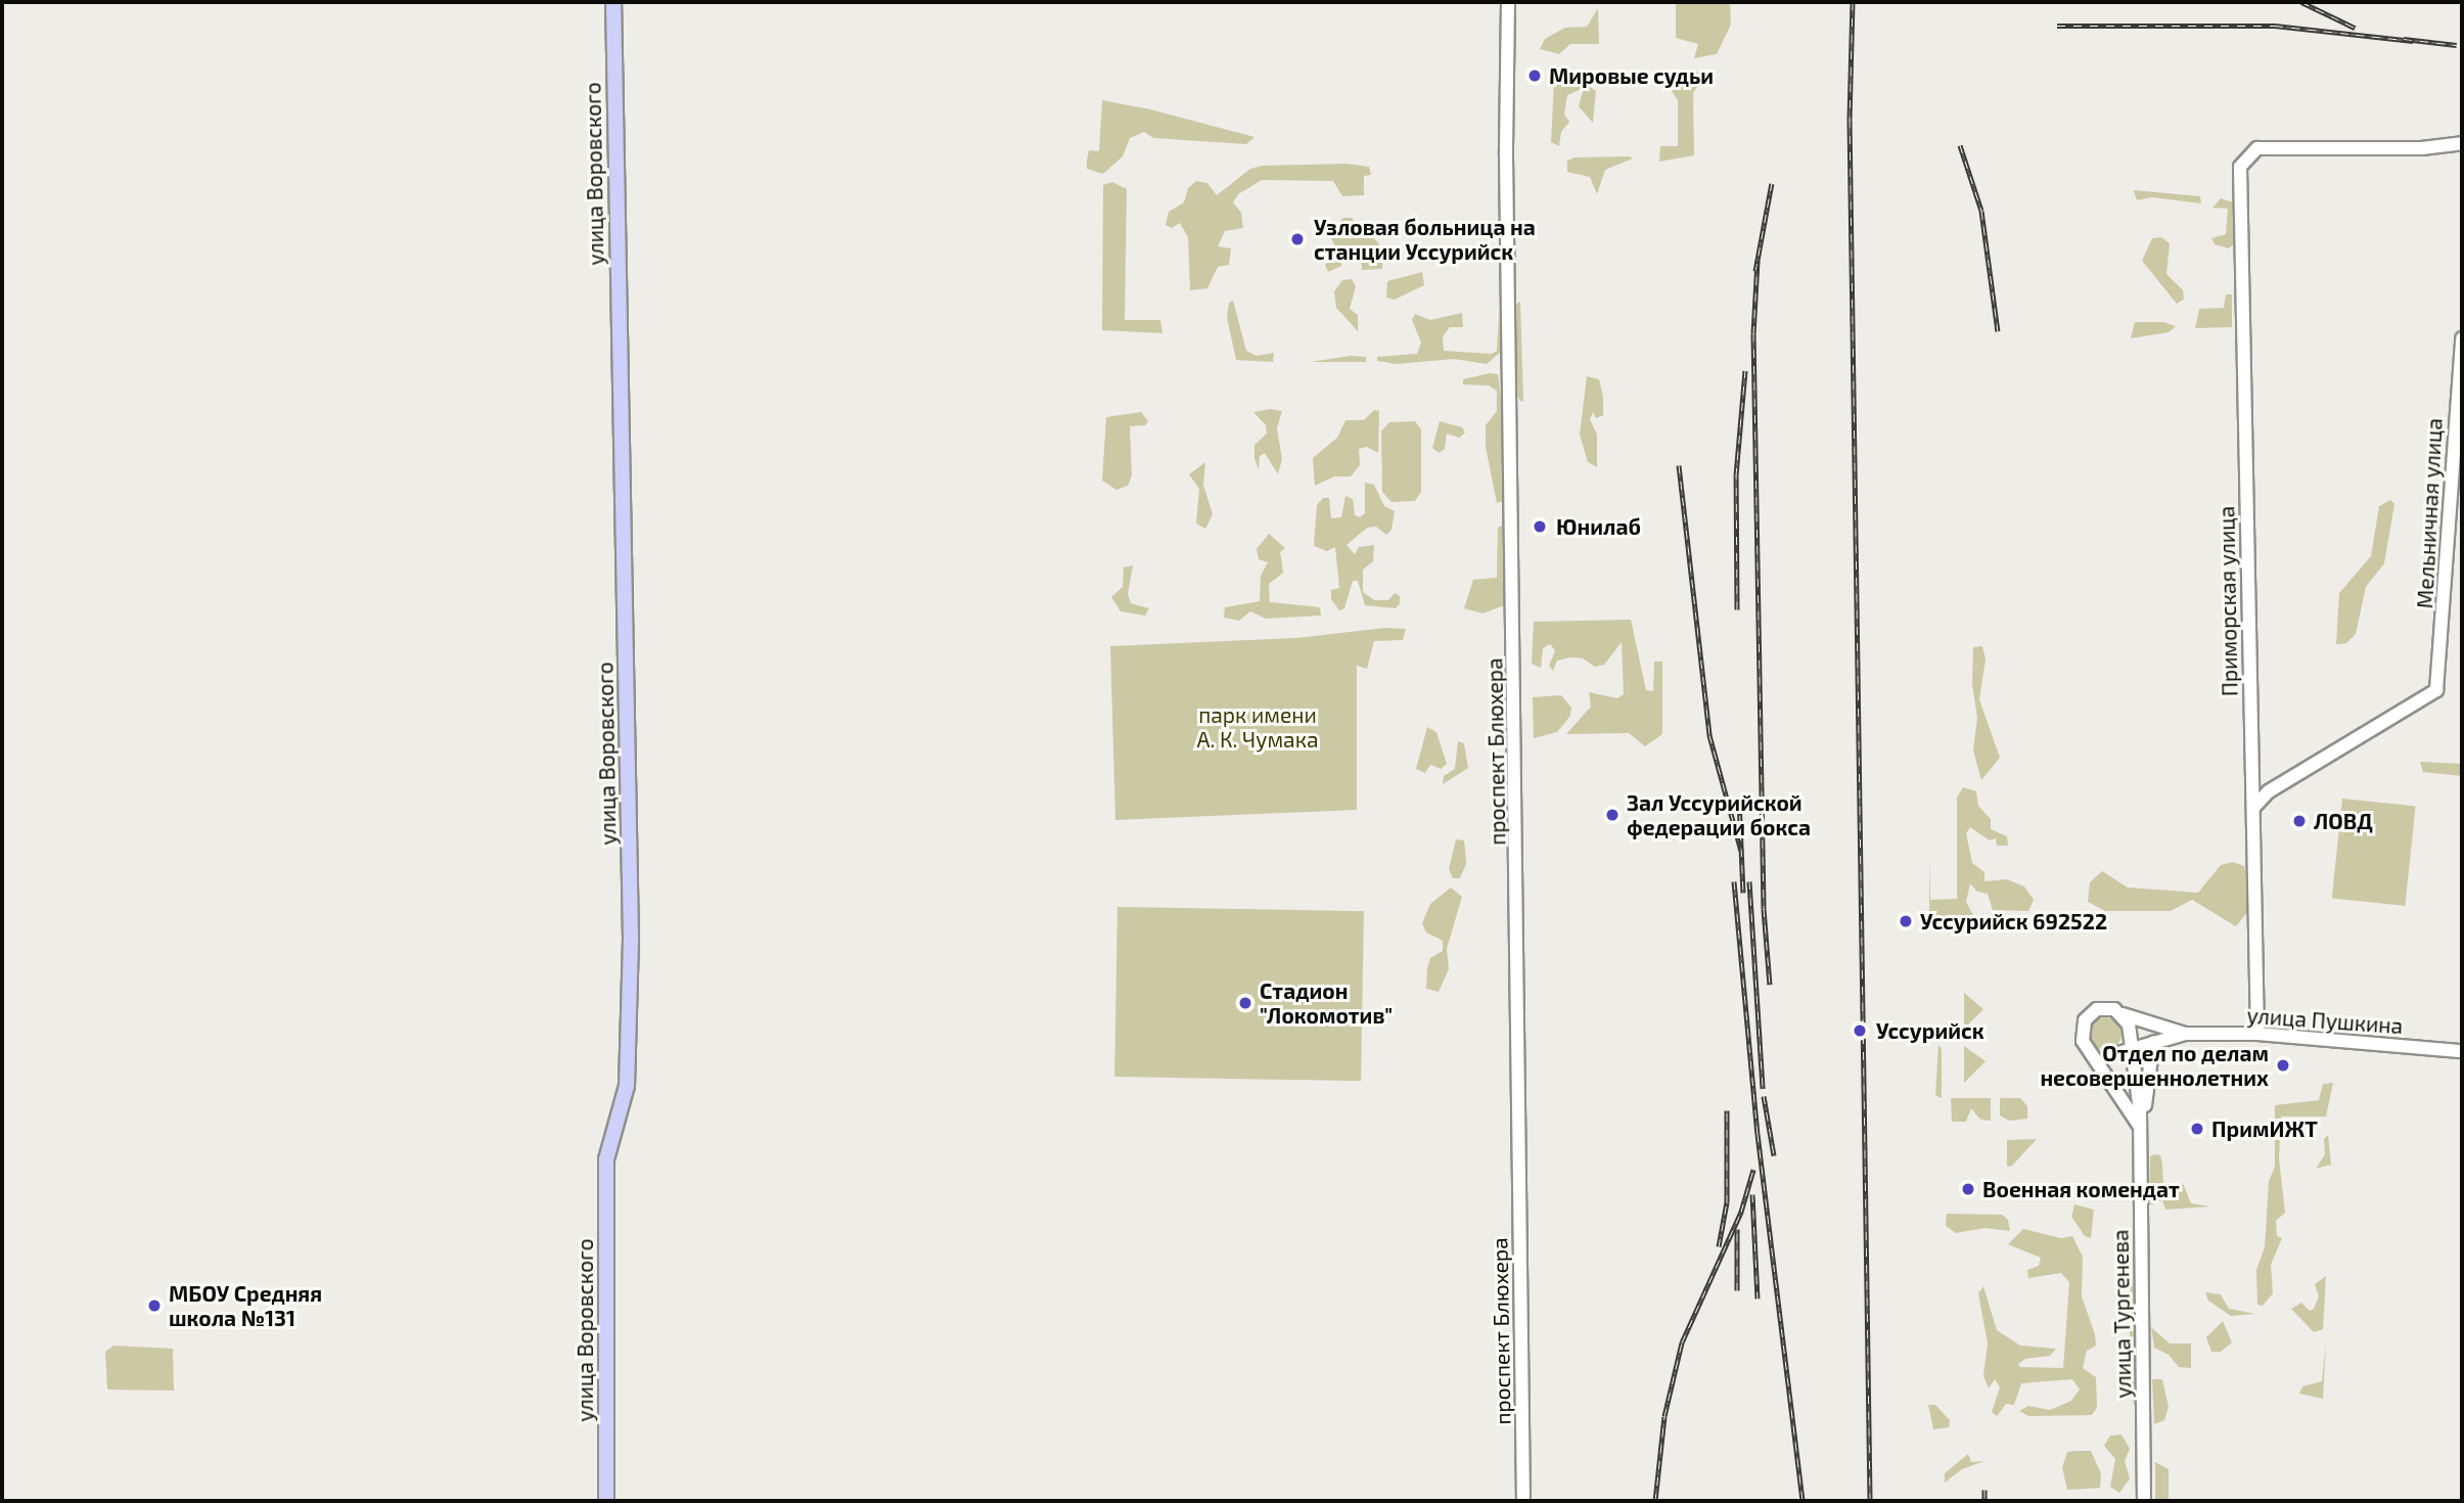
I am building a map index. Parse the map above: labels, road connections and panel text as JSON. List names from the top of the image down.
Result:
{
  "streets": {
    "main road": [
      "улица Воровского",
      "Мельничная улица",
      "Приморская улица",
      "проспект Блюхера",
      "улица Пушкина",
      "улица Тургенева"
    ]
  },
  "crossings": [
    ["Мельничная улица", "Приморская улица"],
    ["Приморская улица", "улица Пушкина"],
    ["улица Пушкина", "улица Тургенева"]
  ],
  "parks": ["парк имени А. К. Чумака"],
  "places": [
    "Мировые судьи",
    "Узловая больница на станции Уссурийск",
    "Юнилаб",
    "Зал Уссурийской федерации бокса",
    "ЛОВД",
    "Уссурийск 692522",
    "Стадион \"Локомотив\"",
    "Уссурийск",
    "Отдел по делам несовершеннолетних",
    "ПримИЖТ",
    "Военная комендат",
    "МБОУ Средняя школа №131"
  ]
}
